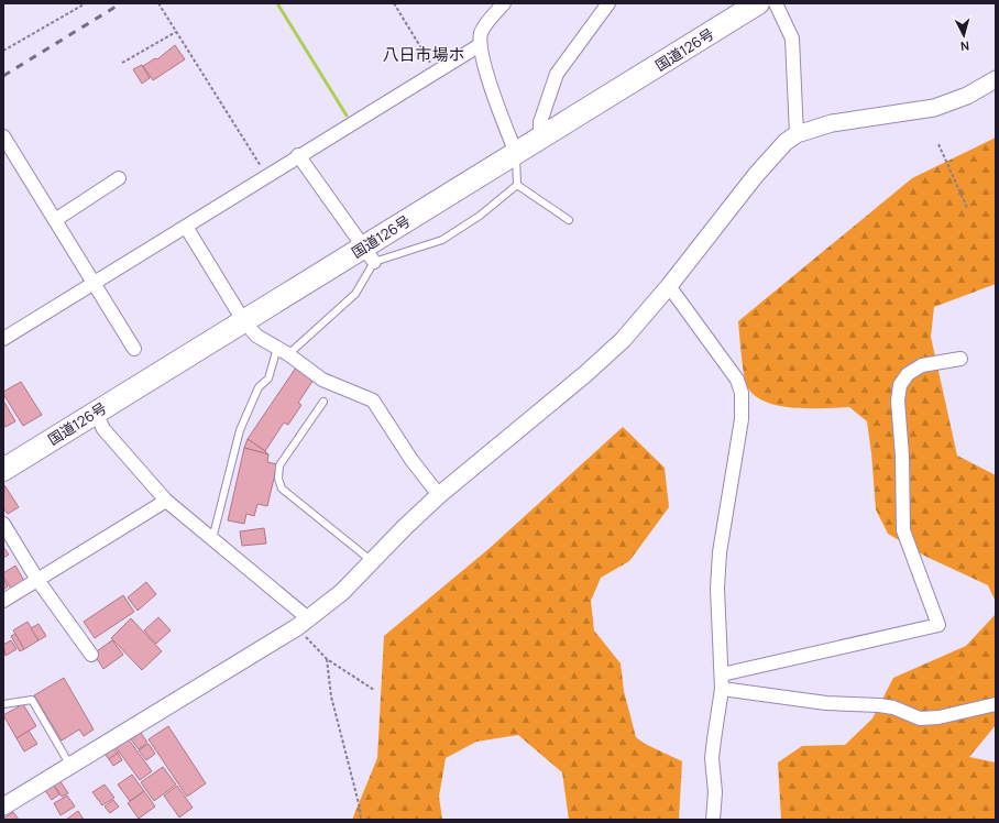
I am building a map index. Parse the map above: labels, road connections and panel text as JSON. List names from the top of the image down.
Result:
{
  "streets": {
    "highway": ["国道126号"]
  },
  "districts": ["八日市場ホ"],
  "north": "bottom"
}
